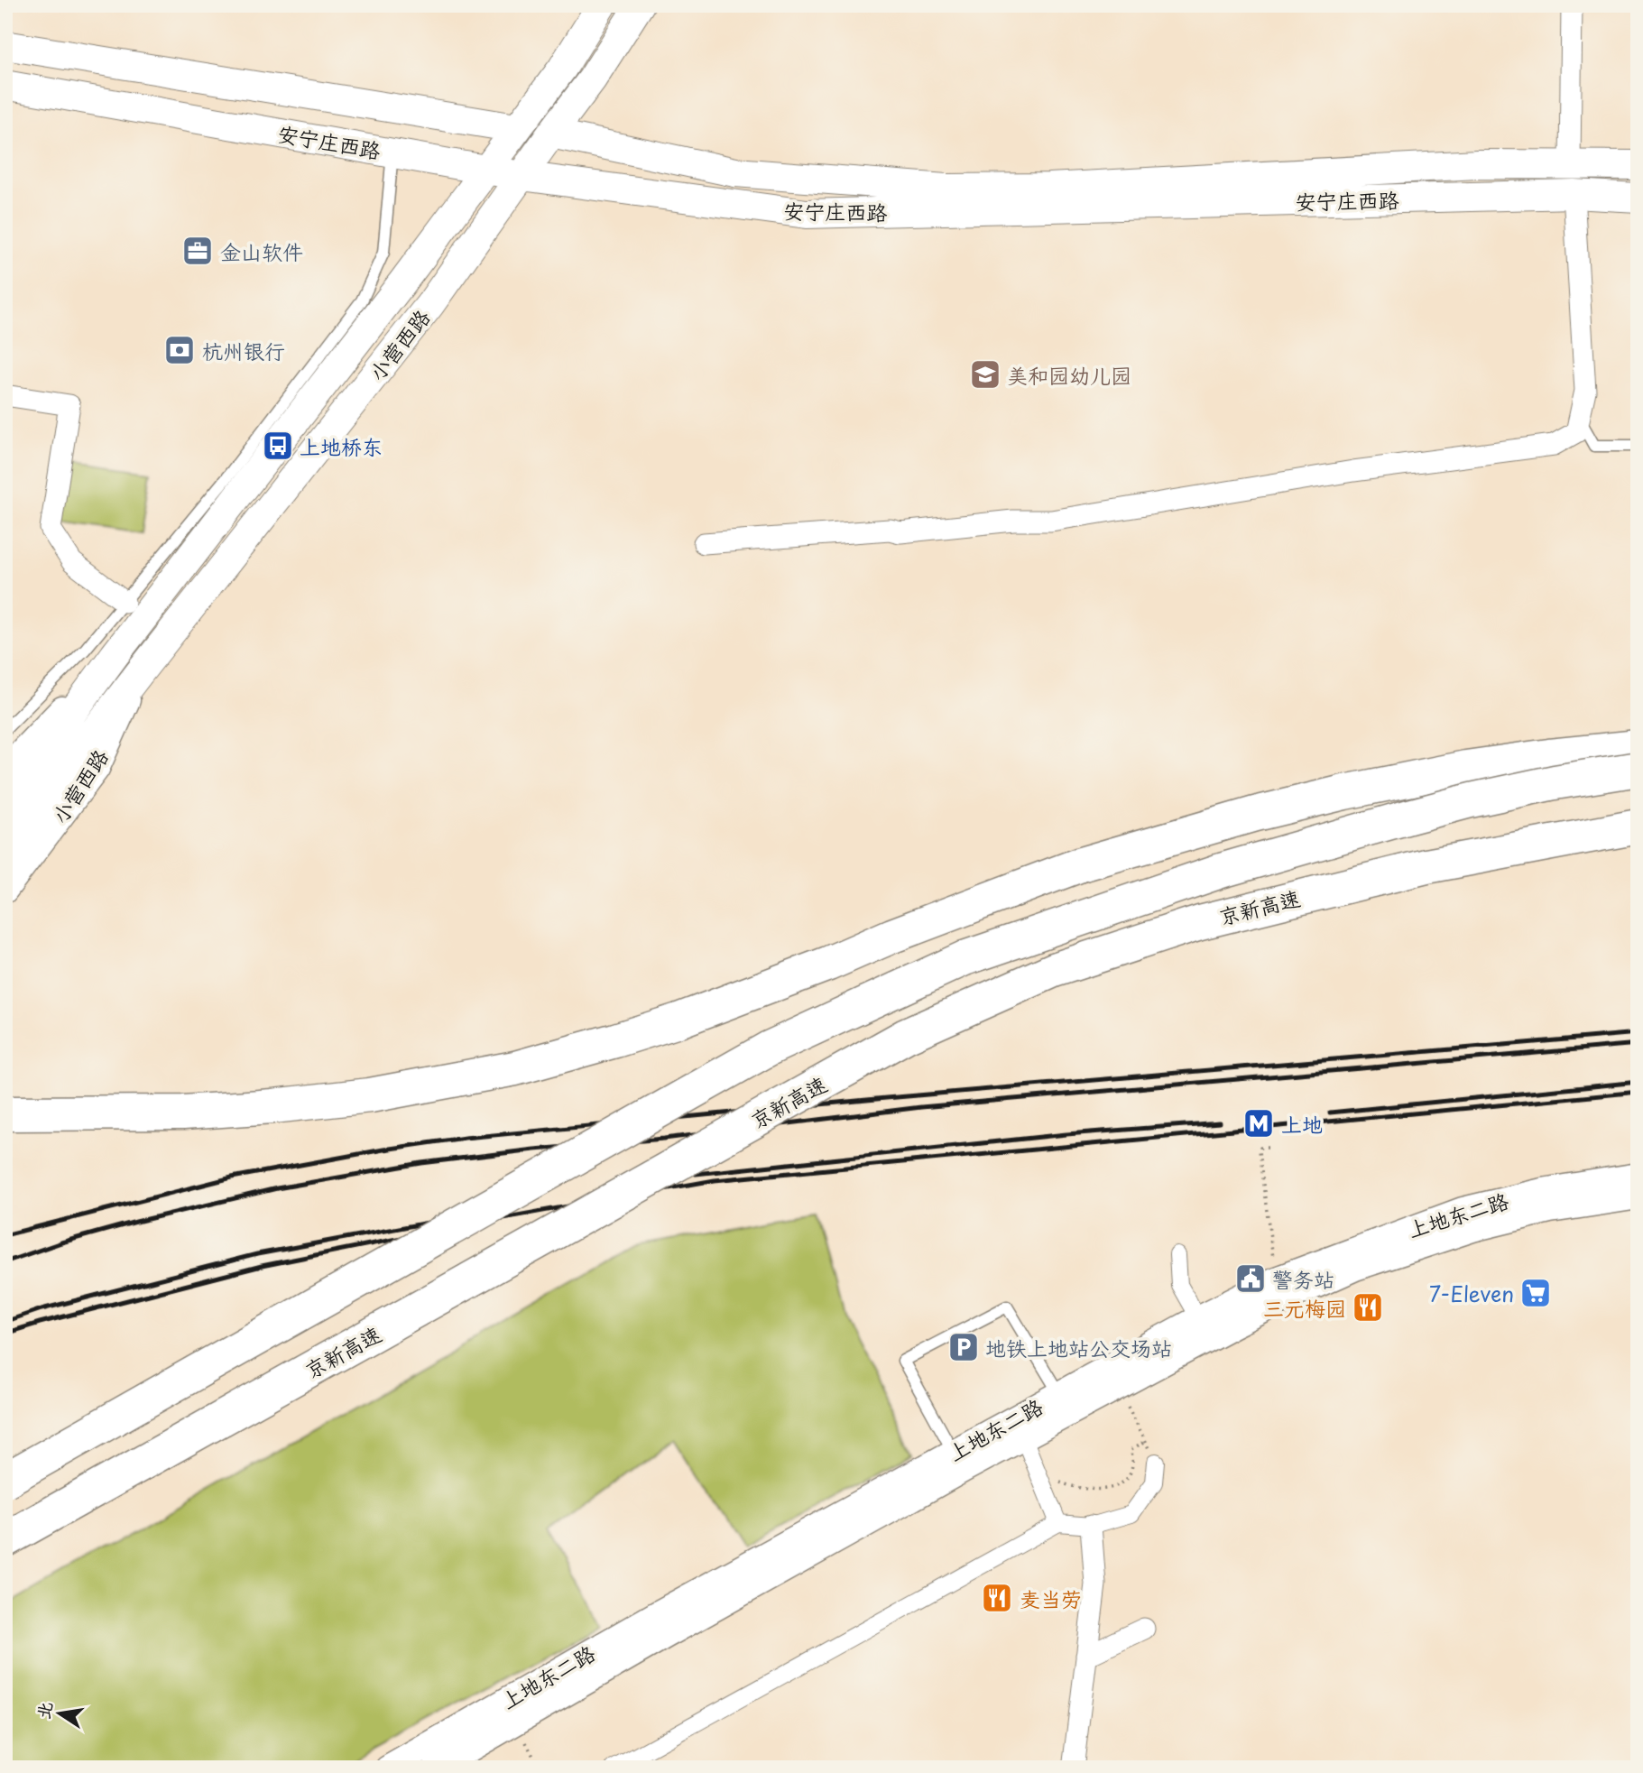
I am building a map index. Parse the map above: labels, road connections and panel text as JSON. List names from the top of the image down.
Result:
{
  "streets": {
    "highway": ["京新高速"],
    "main road": ["安宁庄西路", "小营西路"],
    "street": ["上地东二路"]
  },
  "crossings": [
    ["安宁庄西路", "小营西路"]
  ],
  "places": {
    "office": ["金山软件"],
    "bank": ["杭州银行"],
    "school or university": ["美和园幼儿园"],
    "bus stop": ["上地桥东"],
    "metro station": ["上地"],
    "public building": ["警务站"],
    "supermarket": ["7-Eleven"],
    "restaurant": ["三元梅园", "麦当劳"],
    "parking": ["地铁上地站公交场站"]
  },
  "north": "left"
}
